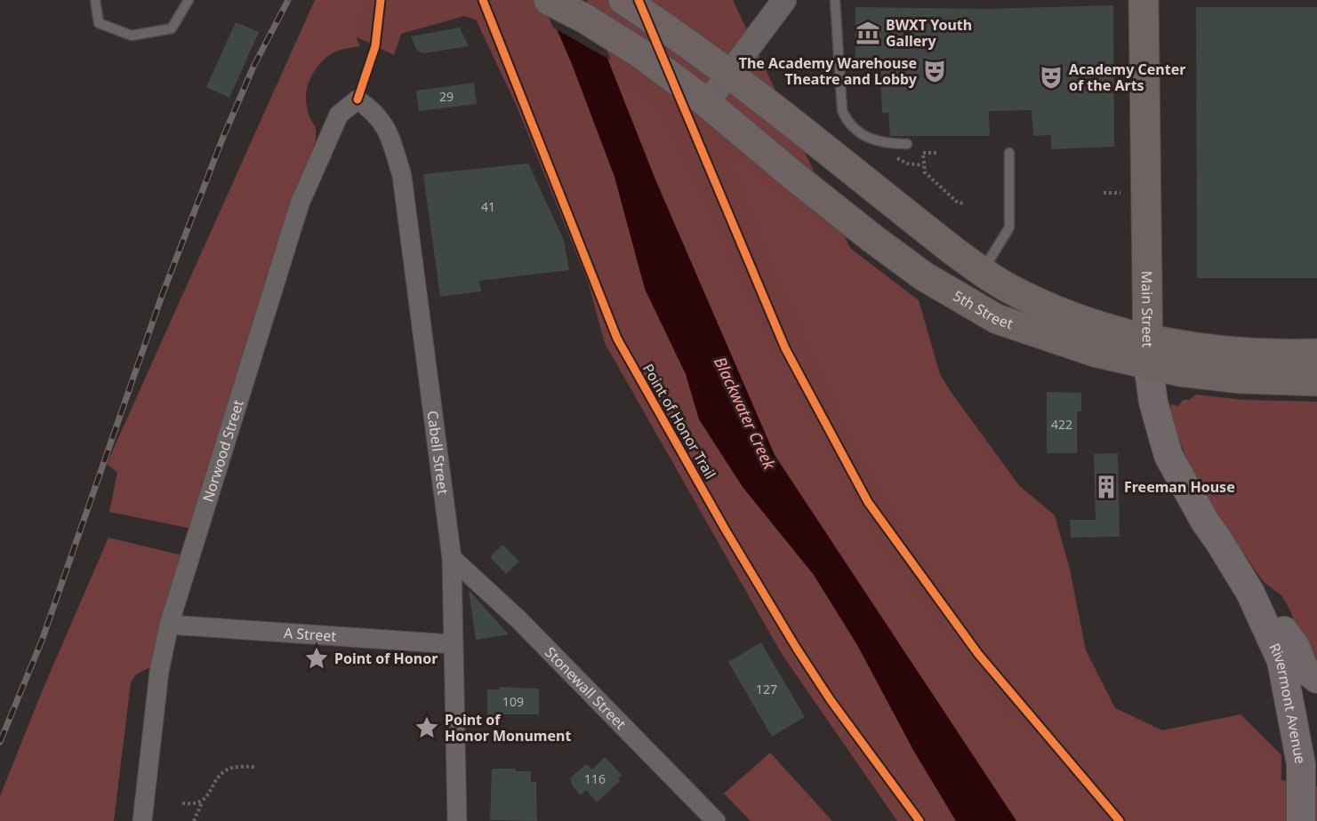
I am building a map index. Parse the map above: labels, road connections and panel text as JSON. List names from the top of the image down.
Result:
{
  "streets": {
    "main road": ["5th Street", "Main Street", "Rivermont Avenue"],
    "street": [
      "Norwood Street",
      "Cabell Street",
      "A Street",
      "Stonewall Street"
    ],
    "cycle path": ["Point of Honor Trail"]
  },
  "crossings": [
    ["5th Street", "Main Street"],
    ["Main Street", "Rivermont Avenue"],
    ["Norwood Street", "Cabell Street"],
    ["Norwood Street", "A Street"],
    ["Cabell Street", "A Street"],
    ["Cabell Street", "Stonewall Street"]
  ],
  "water": ["Blackwater Creek"],
  "places": {
    "museum": ["BWXT Youth Gallery"],
    "theatre": ["The Academy Warehouse Theatre and Lobby", "Academy Center of the Arts"],
    "building": ["Freeman House"],
    "place": ["Point of Honor", "Point of Honor Monument"]
  },
  "house_numbers": [
    "29",
    "41",
    "422",
    "127",
    "109",
    "116"
  ]
}
